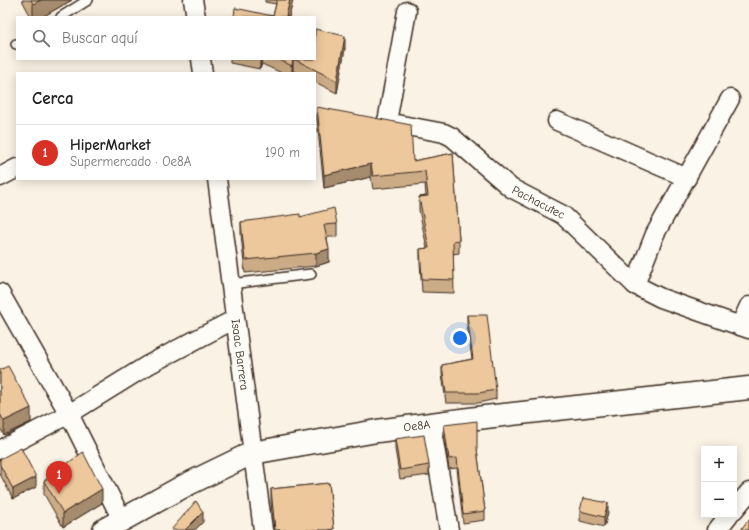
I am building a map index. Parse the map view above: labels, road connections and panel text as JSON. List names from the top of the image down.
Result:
{
  "streets": {
    "street": ["Pachacutec", "Isaac Barrera", "Oe8A"]
  },
  "crossings": [
    ["Isaac Barrera", "Oe8A"]
  ],
  "page": {
    "search": "Buscar aquí",
    "heading": "Cerca",
    "list": [
      {
        "mark": "1",
        "name": "HiperMarket",
        "note": "Supermercado · Oe8A",
        "value": "190 m"
      }
    ],
    "map_buttons": ["+", "−"],
    "pins": "1"
  }
}
